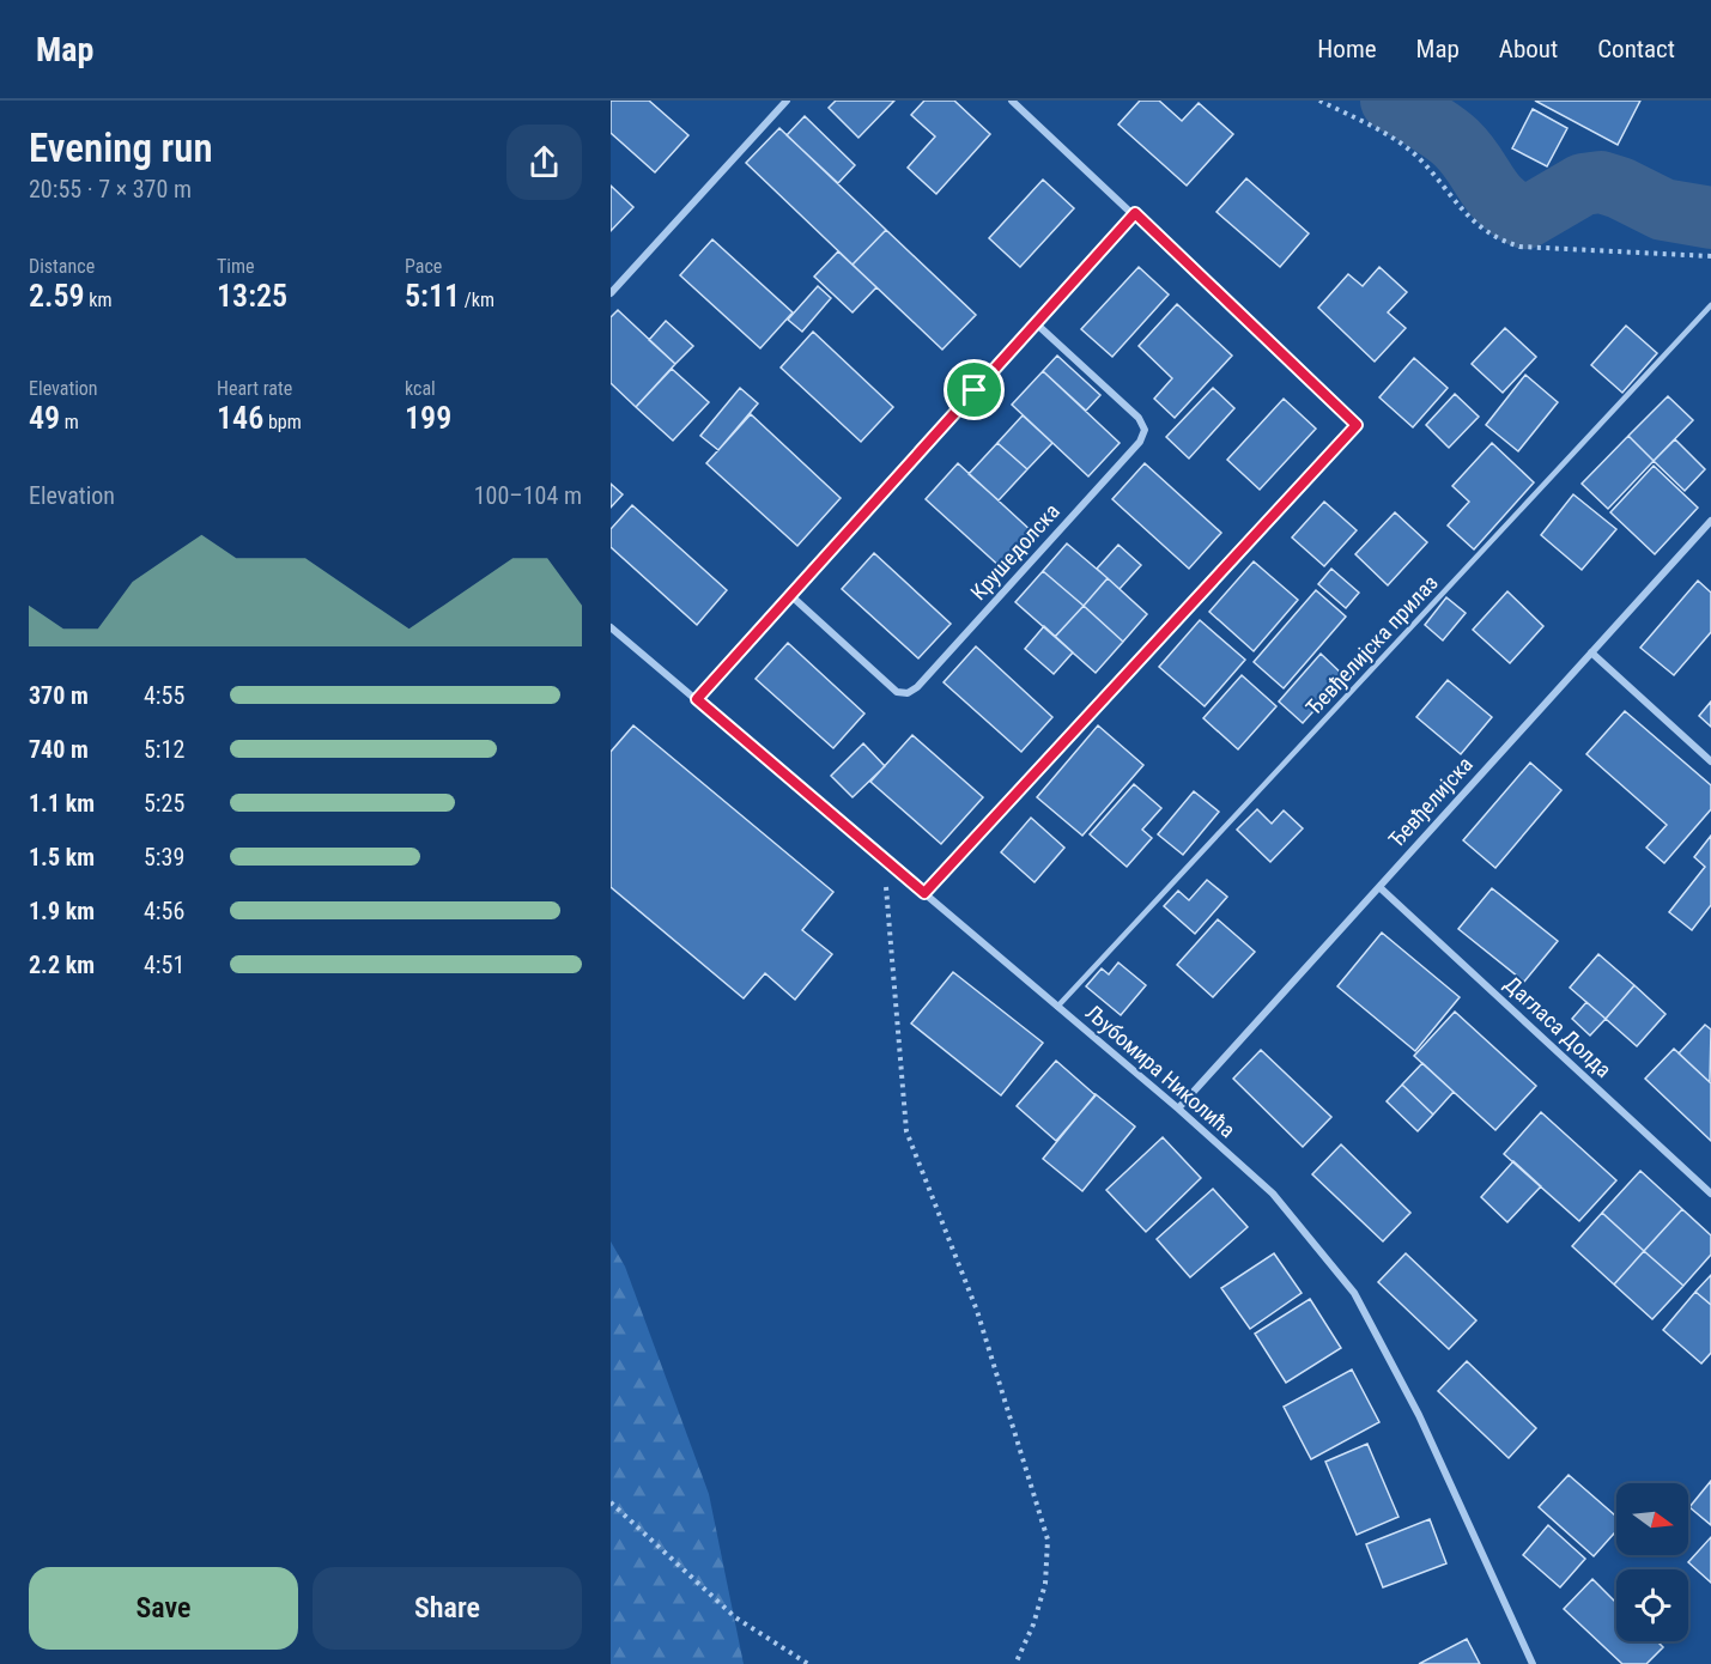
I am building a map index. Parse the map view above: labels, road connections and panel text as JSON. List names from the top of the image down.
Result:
{
  "streets": {
    "street": [
      "Крушедолска",
      "Ђевђелијска",
      "Дагласа Долда",
      "Љубомира Николића"
    ],
    "lane": ["Ђевђелијска прилаз"]
  },
  "crossings": [
    ["Ђевђелијска прилаз", "Љубомира Николића"],
    ["Ђевђелијска", "Дагласа Долда"],
    ["Ђевђелијска", "Љубомира Николића"]
  ],
  "north": "right",
  "page": {
    "header": "Map",
    "nav": [
      "Home",
      "Map",
      "About",
      "Contact"
    ],
    "heading": ["Evening run", "20:55 · 7 × 370 m"],
    "stats": [
      ["Distance", "2.59 km"],
      ["Time", "13:25"],
      ["Pace", "5:11 /km"],
      ["Elevation", "49 m"],
      ["Heart rate", "146 bpm"],
      ["kcal", "199"]
    ],
    "chart": ["Elevation", "100–104 m"],
    "list": [
      {
        "name": "370 m",
        "note": "4:55"
      },
      {
        "name": "740 m",
        "note": "5:12"
      },
      {
        "name": "1.1 km",
        "note": "5:25"
      },
      {
        "name": "1.5 km",
        "note": "5:39"
      },
      {
        "name": "1.9 km",
        "note": "4:56"
      },
      {
        "name": "2.2 km",
        "note": "4:51"
      }
    ],
    "buttons": ["Save", "Share"]
  }
}
